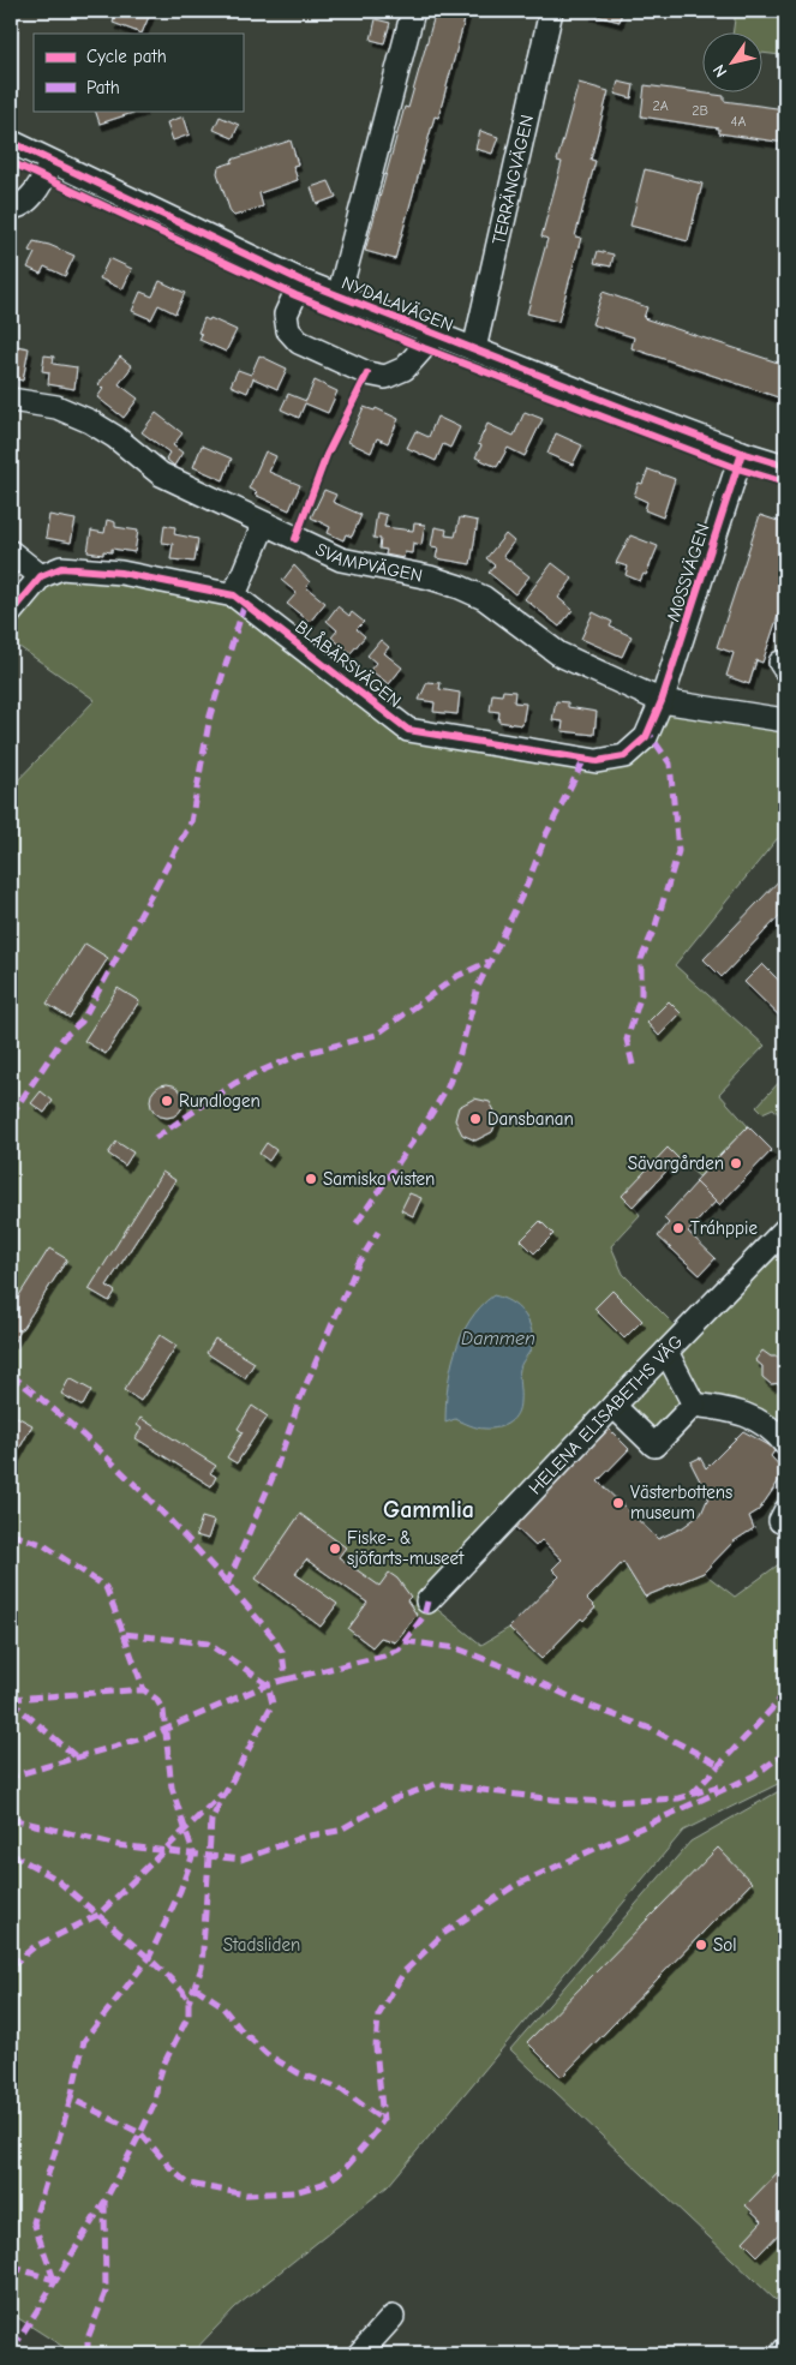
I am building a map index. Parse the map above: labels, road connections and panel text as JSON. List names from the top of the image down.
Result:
{
  "streets": {
    "street": [
      "TERRÄNGVÄGEN",
      "NYDALAVÄGEN",
      "SVAMPVÄGEN",
      "MOSSVÄGEN",
      "BLÅBÄRSVÄGEN",
      "HELENA ELISABETHS VÄG"
    ]
  },
  "crossings": [
    ["TERRÄNGVÄGEN", "NYDALAVÄGEN"],
    ["NYDALAVÄGEN", "MOSSVÄGEN"],
    ["SVAMPVÄGEN", "MOSSVÄGEN"],
    ["SVAMPVÄGEN", "BLÅBÄRSVÄGEN"],
    ["MOSSVÄGEN", "BLÅBÄRSVÄGEN"]
  ],
  "districts": ["Gammlia"],
  "water": ["Dammen"],
  "parks": ["Stadsliden"],
  "places": [
    "Rundlogen",
    "Dansbanan",
    "Sävargården",
    "Samiska visten",
    "Tráhppie",
    "Västerbottens museum",
    "Fiske- & sjöfarts-museet",
    "Sol"
  ],
  "house_numbers": ["2A", "2B", "4A"],
  "legend": ["Cycle path", "Path"],
  "north": "bottom left"
}
